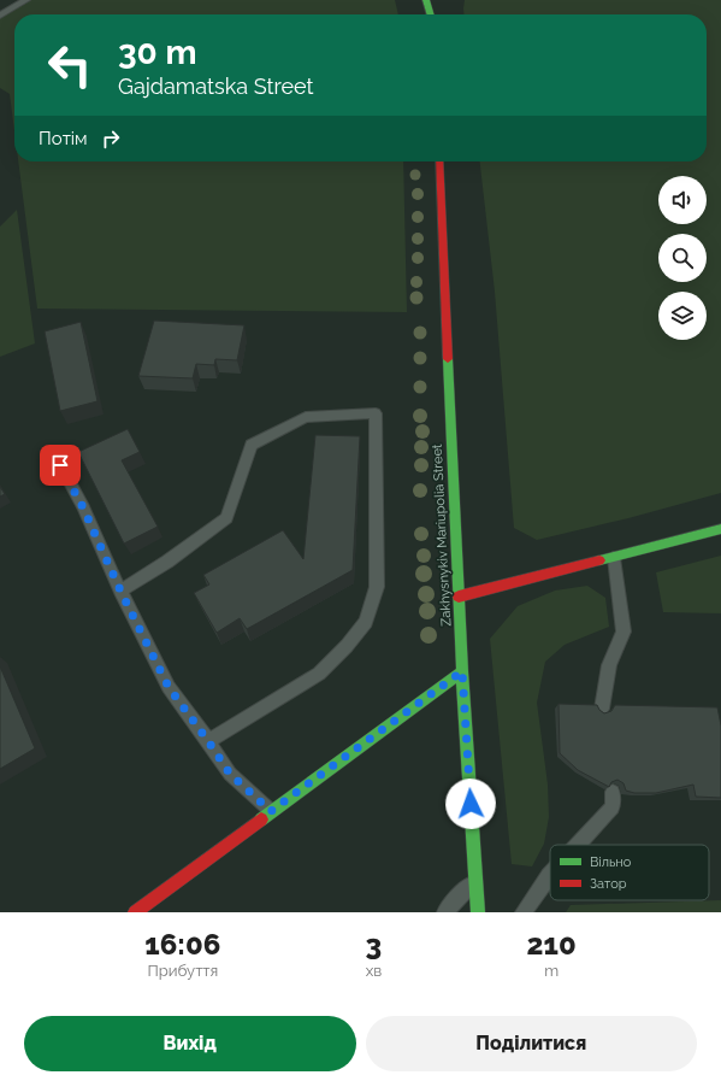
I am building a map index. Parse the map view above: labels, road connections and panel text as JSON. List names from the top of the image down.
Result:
{
  "streets": {
    "main road": ["Zakhysnykiv Mariupolia Street"]
  },
  "legend": ["Вільно", "Затор"],
  "page": {
    "turn": ["30 m", "Gajdamatska Street"],
    "then": "Потім",
    "eta": [
      "16:06",
      "Прибуття",
      "3",
      "хв",
      "210",
      "m"
    ],
    "buttons": ["Вихід", "Поділитися"]
  }
}
